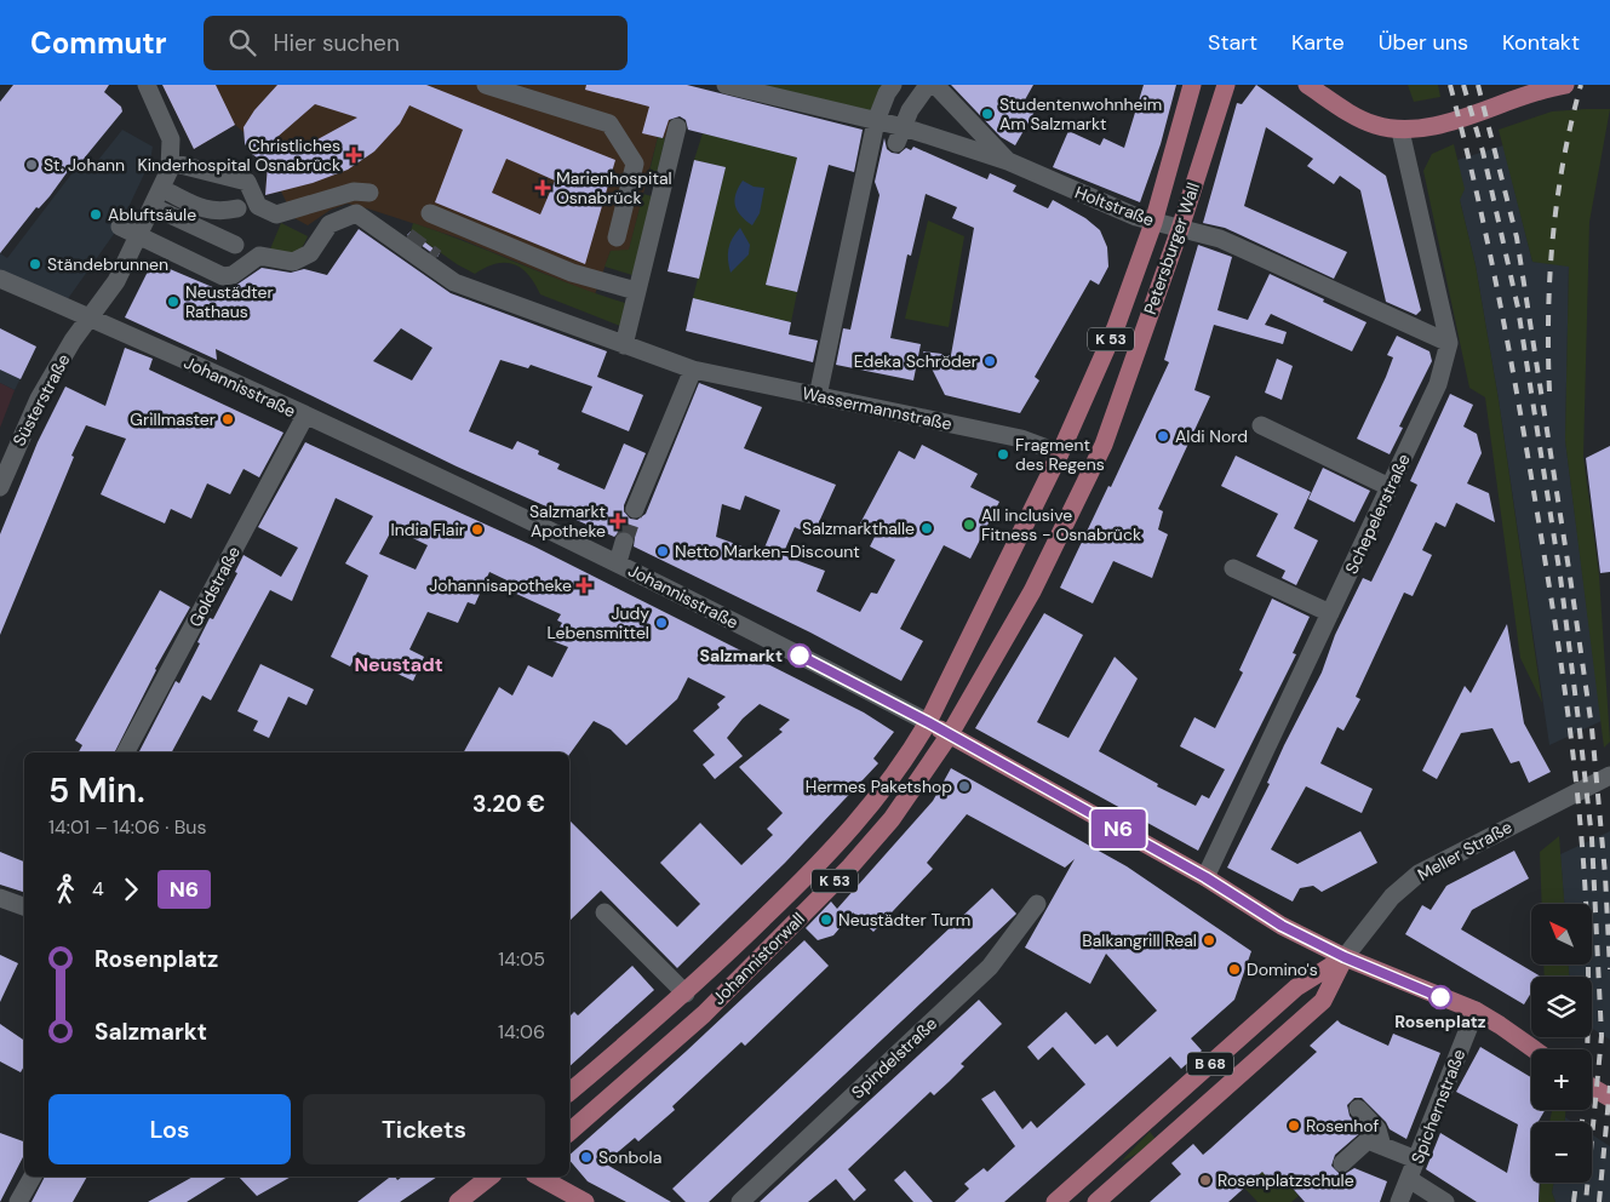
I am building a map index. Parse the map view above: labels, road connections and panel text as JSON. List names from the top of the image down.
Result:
{
  "streets": {
    "main road": [
      "Petersburger Wall",
      "K 53",
      "Johannisstraße",
      "Johannistorwall",
      "B 68"
    ],
    "street": [
      "Holtstraße",
      "Süsterstraße",
      "Wassermannstraße",
      "Schepelerstraße",
      "Goldstraße",
      "Meller Straße",
      "Spindelstraße",
      "Spichernstraße"
    ]
  },
  "crossings": [
    ["Holtstraße", "Petersburger Wall"],
    ["Holtstraße", "Schepelerstraße"],
    ["Petersburger Wall", "Johannisstraße"],
    ["Petersburger Wall", "Wassermannstraße"],
    ["Petersburger Wall", "Johannistorwall"],
    ["Johannisstraße", "Süsterstraße"],
    ["Johannisstraße", "Schepelerstraße"],
    ["Johannisstraße", "Goldstraße"],
    ["Johannisstraße", "Meller Straße"],
    ["Johannisstraße", "Johannistorwall"],
    ["Johannisstraße", "B 68"],
    ["Johannisstraße", "Spichernstraße"],
    ["Süsterstraße", "Wassermannstraße"],
    ["Meller Straße", "B 68"]
  ],
  "districts": ["Neustadt"],
  "places": {
    "other": [
      "Studentenwohnheim Am Salzmarkt",
      "St. Johann",
      "Abluftsäule",
      "Ständebrunnen",
      "Neustädter Rathaus",
      "Edeka Schröder",
      "Grillmaster",
      "Aldi Nord",
      "Fragment des Regens",
      "All inclusive Fitness - Osnabrück",
      "Salzmarkthalle",
      "India Flair",
      "Netto Marken-Discount",
      "Judy Lebensmittel",
      "Salzmarkt",
      "Hermes Paketshop",
      "Neustädter Turm",
      "Balkangrill Real",
      "Domino's",
      "Rosenplatz",
      "Rosenhof",
      "Sonbola",
      "Rosenplatzschule"
    ],
    "health": [
      "Christliches Kinderhospital Osnabrück",
      "Marienhospital Osnabrück",
      "Salzmarkt Apotheke",
      "Johannisapotheke"
    ]
  },
  "lines": ["bus line N6"],
  "north": "top left",
  "page": {
    "header": "Commutr",
    "search": "Hier suchen",
    "nav": [
      "Start",
      "Karte",
      "Über uns",
      "Kontakt"
    ],
    "on_map": "N6",
    "heading": ["5 Min.", "14:01 – 14:06 · Bus", "3.20 €"],
    "legs": ["4", "N6"],
    "map_buttons": ["+", "−"],
    "list": [
      {
        "name": "Rosenplatz",
        "value": "14:05"
      },
      {
        "name": "Salzmarkt",
        "value": "14:06"
      }
    ],
    "buttons": ["Los", "Tickets"]
  }
}
